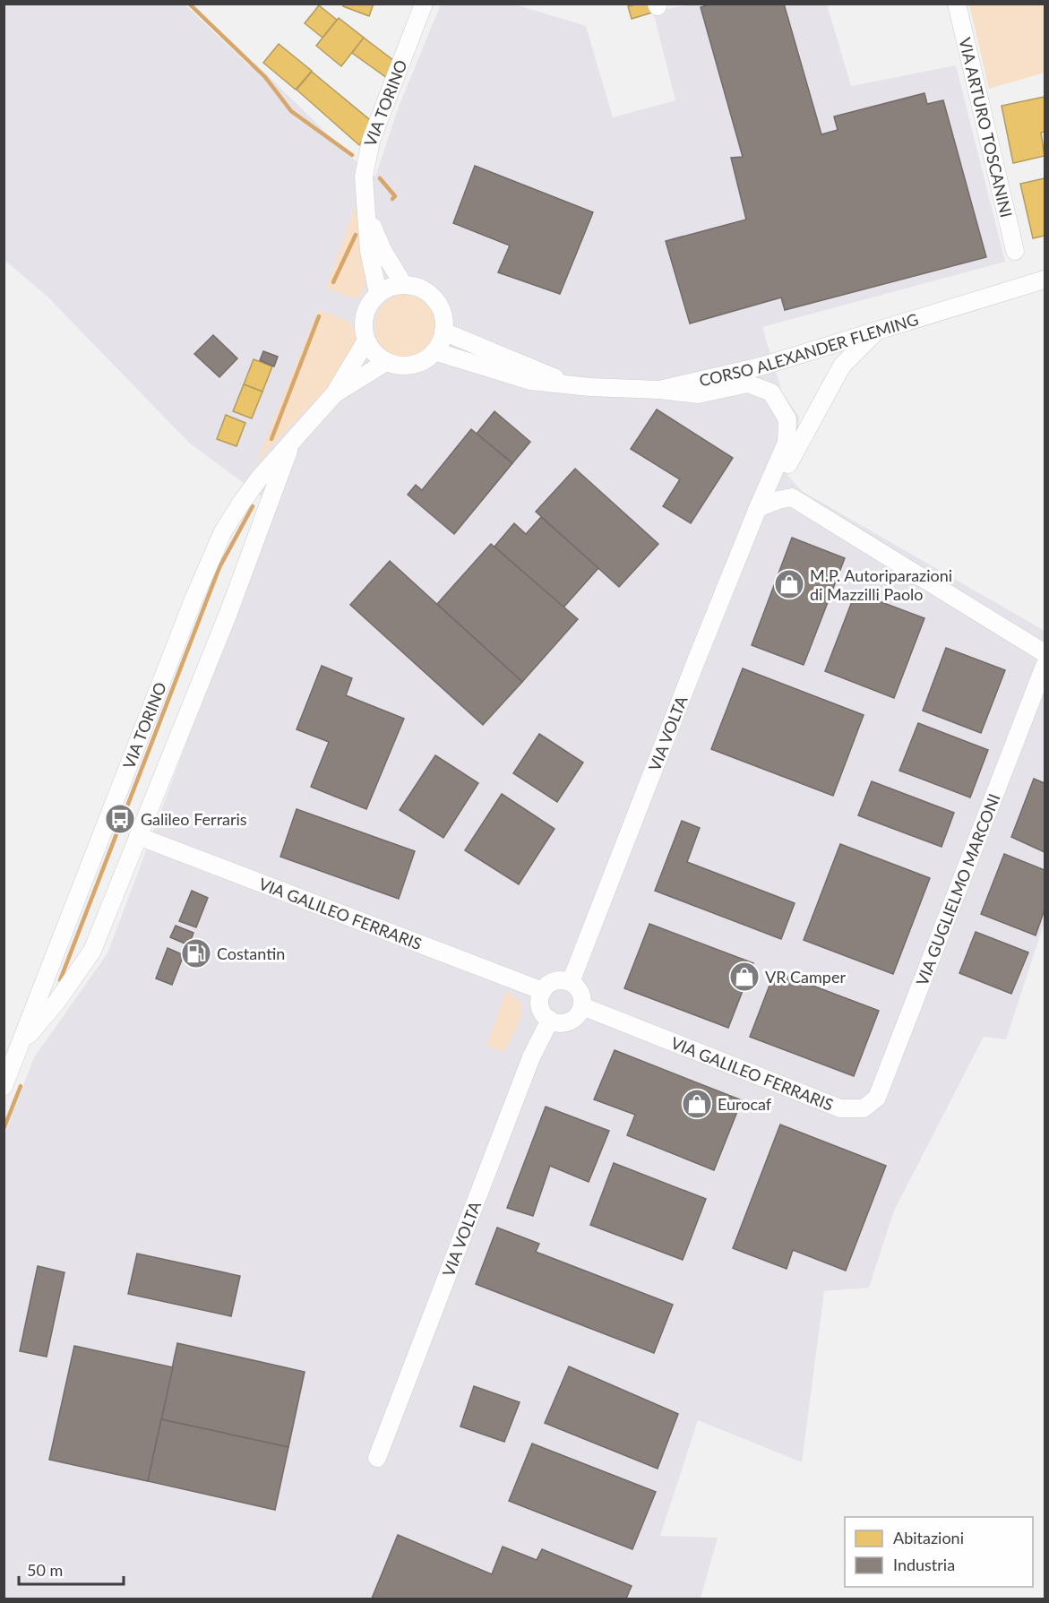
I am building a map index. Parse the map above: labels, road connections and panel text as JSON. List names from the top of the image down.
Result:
{
  "streets": {
    "street": [
      "VIA TORINO",
      "VIA ARTURO TOSCANINI",
      "CORSO ALEXANDER FLEMING",
      "VIA VOLTA",
      "VIA GUGLIELMO MARCONI",
      "VIA GALILEO FERRARIS"
    ]
  },
  "crossings": [
    ["VIA TORINO", "CORSO ALEXANDER FLEMING"],
    ["CORSO ALEXANDER FLEMING", "VIA VOLTA"],
    ["VIA VOLTA", "VIA GALILEO FERRARIS"],
    ["VIA GUGLIELMO MARCONI", "VIA GALILEO FERRARIS"]
  ],
  "places": {
    "shop": ["M.P. Autoriparazioni di Mazzilli Paolo", "VR Camper", "Eurocaf"],
    "bus stop": ["Galileo Ferraris"],
    "fuel station": ["Costantin"]
  },
  "legend": ["Abitazioni", "Industria"],
  "scale_bar": "50 m"
}
